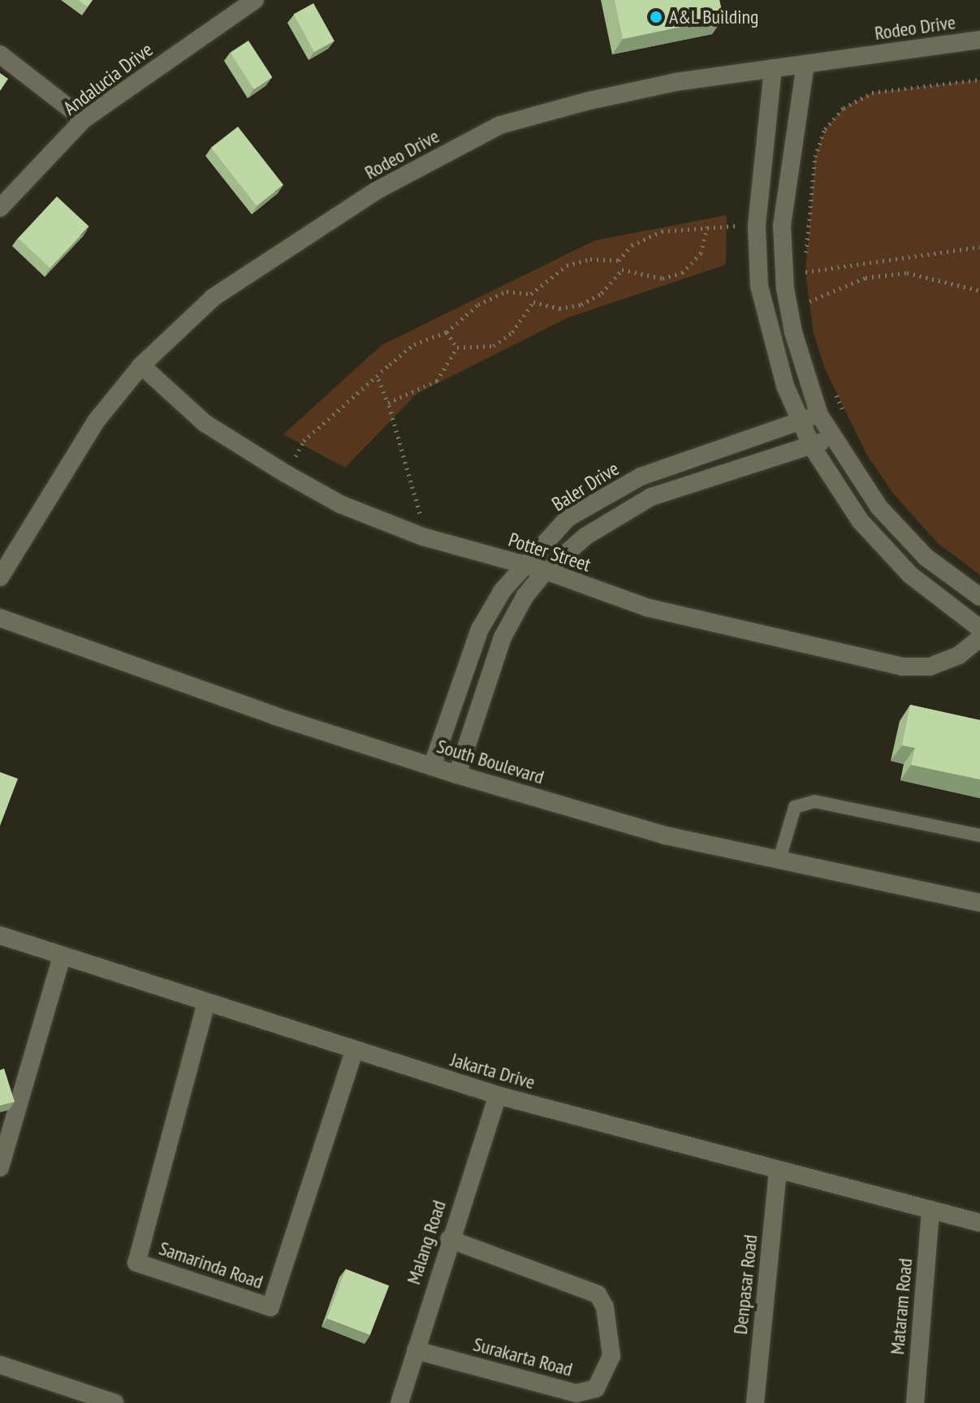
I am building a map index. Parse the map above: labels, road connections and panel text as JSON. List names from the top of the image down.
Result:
{
  "streets": {
    "street": [
      "Rodeo Drive",
      "Andalucia Drive",
      "Baler Drive",
      "Potter Street",
      "South Boulevard",
      "Jakarta Drive",
      "Malang Road",
      "Samarinda Road",
      "Denpasar Road",
      "Mataram Road",
      "Surakarta Road"
    ]
  },
  "crossings": [
    ["Rodeo Drive", "Potter Street"],
    ["Baler Drive", "Potter Street"],
    ["Baler Drive", "South Boulevard"],
    ["Jakarta Drive", "Malang Road"],
    ["Jakarta Drive", "Samarinda Road"],
    ["Jakarta Drive", "Denpasar Road"],
    ["Jakarta Drive", "Mataram Road"],
    ["Malang Road", "Surakarta Road"]
  ],
  "places": ["A&L Building"]
}
